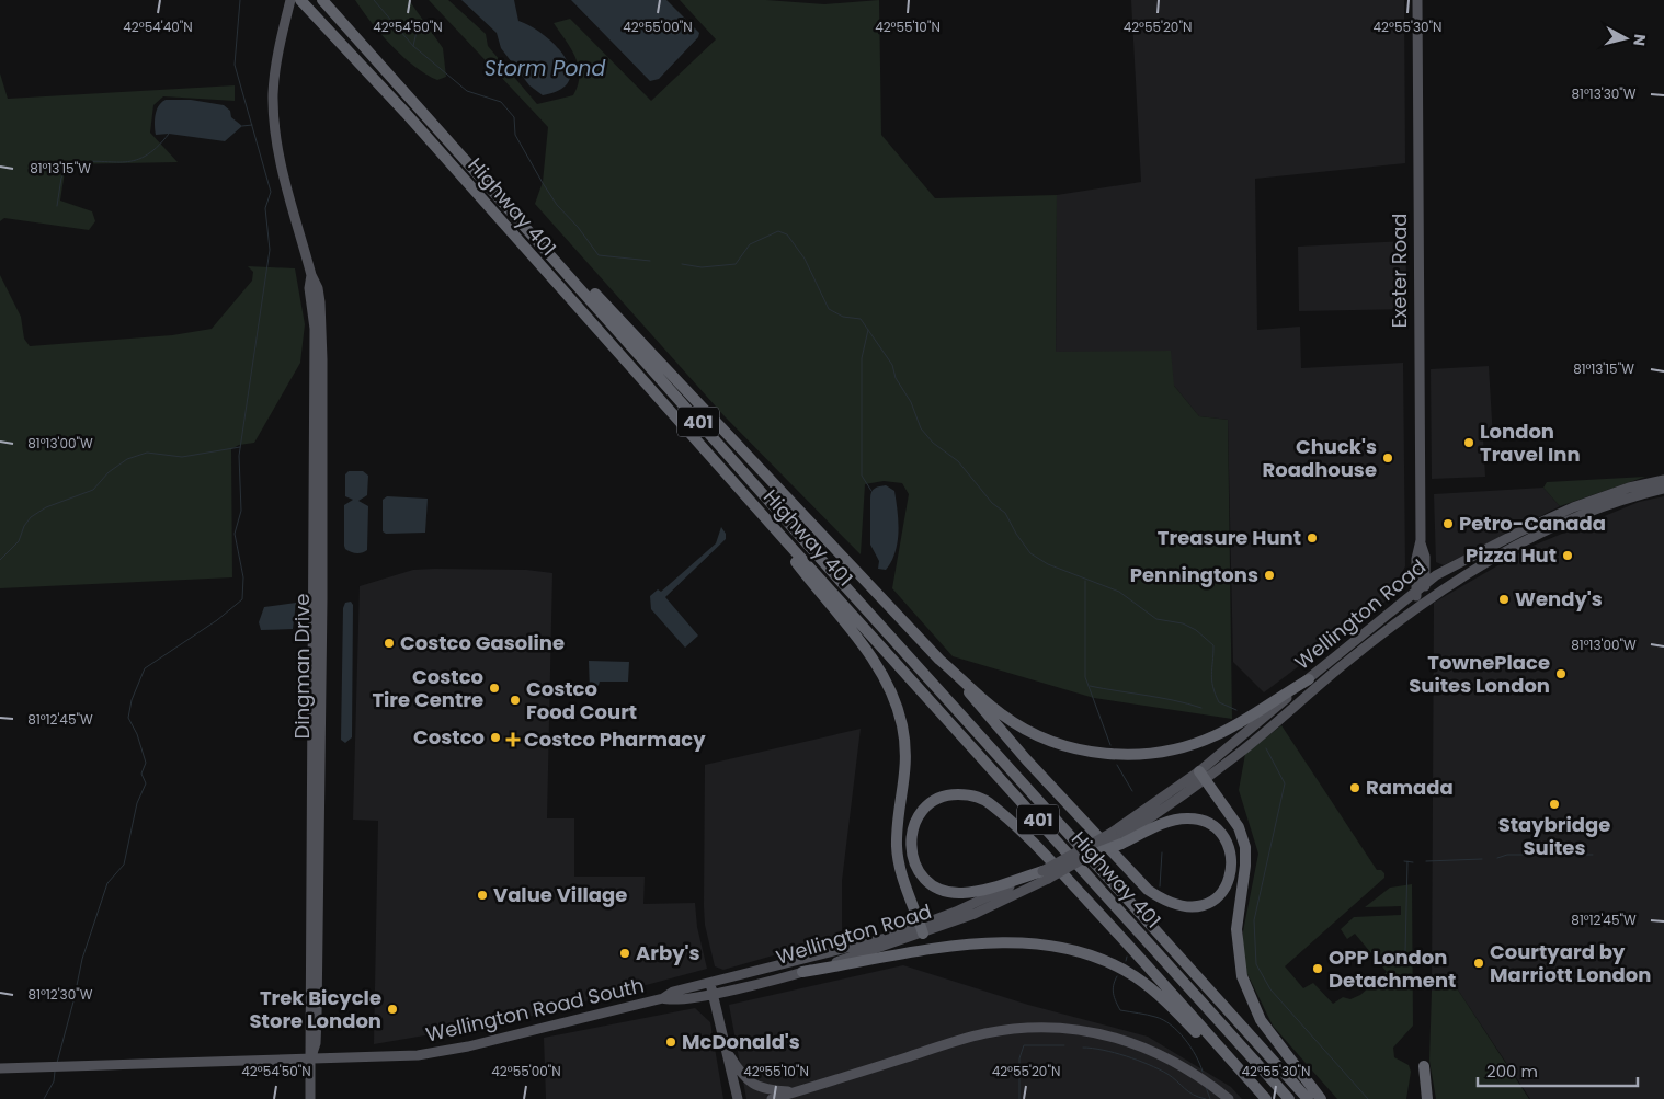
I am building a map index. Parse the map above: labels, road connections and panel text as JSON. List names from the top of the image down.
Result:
{
  "streets": {
    "highway": ["Highway 401", "401"],
    "main road": [
      "Exeter Road",
      "Wellington Road",
      "Dingman Drive",
      "Wellington Road South"
    ]
  },
  "crossings": [
    ["Exeter Road", "Wellington Road"],
    ["Wellington Road", "Wellington Road South"],
    ["Dingman Drive", "Wellington Road South"]
  ],
  "water": ["Storm Pond"],
  "places": {
    "other": [
      "London Travel Inn",
      "Chuck's Roadhouse",
      "Petro-Canada",
      "Treasure Hunt",
      "Pizza Hut",
      "Penningtons",
      "Wendy's",
      "Costco Gasoline",
      "TownePlace Suites London",
      "Costco Tire Centre",
      "Costco Food Court",
      "Costco",
      "Ramada",
      "Staybridge Suites",
      "Value Village",
      "Arby's",
      "Courtyard by Marriott London",
      "OPP London Detachment",
      "Trek Bicycle Store London",
      "McDonald's"
    ],
    "health": ["Costco Pharmacy"]
  },
  "scale_bar": "200 m",
  "north": "right",
  "coordinates": [
    "42°54'40\"N",
    "42°54'50\"N",
    "42°55'00\"N",
    "42°55'10\"N",
    "42°55'20\"N",
    "42°55'30\"N",
    "81°13'30\"W",
    "81°13'15\"W",
    "81°13'00\"W",
    "81°12'45\"W",
    "81°12'30\"W"
  ]
}
